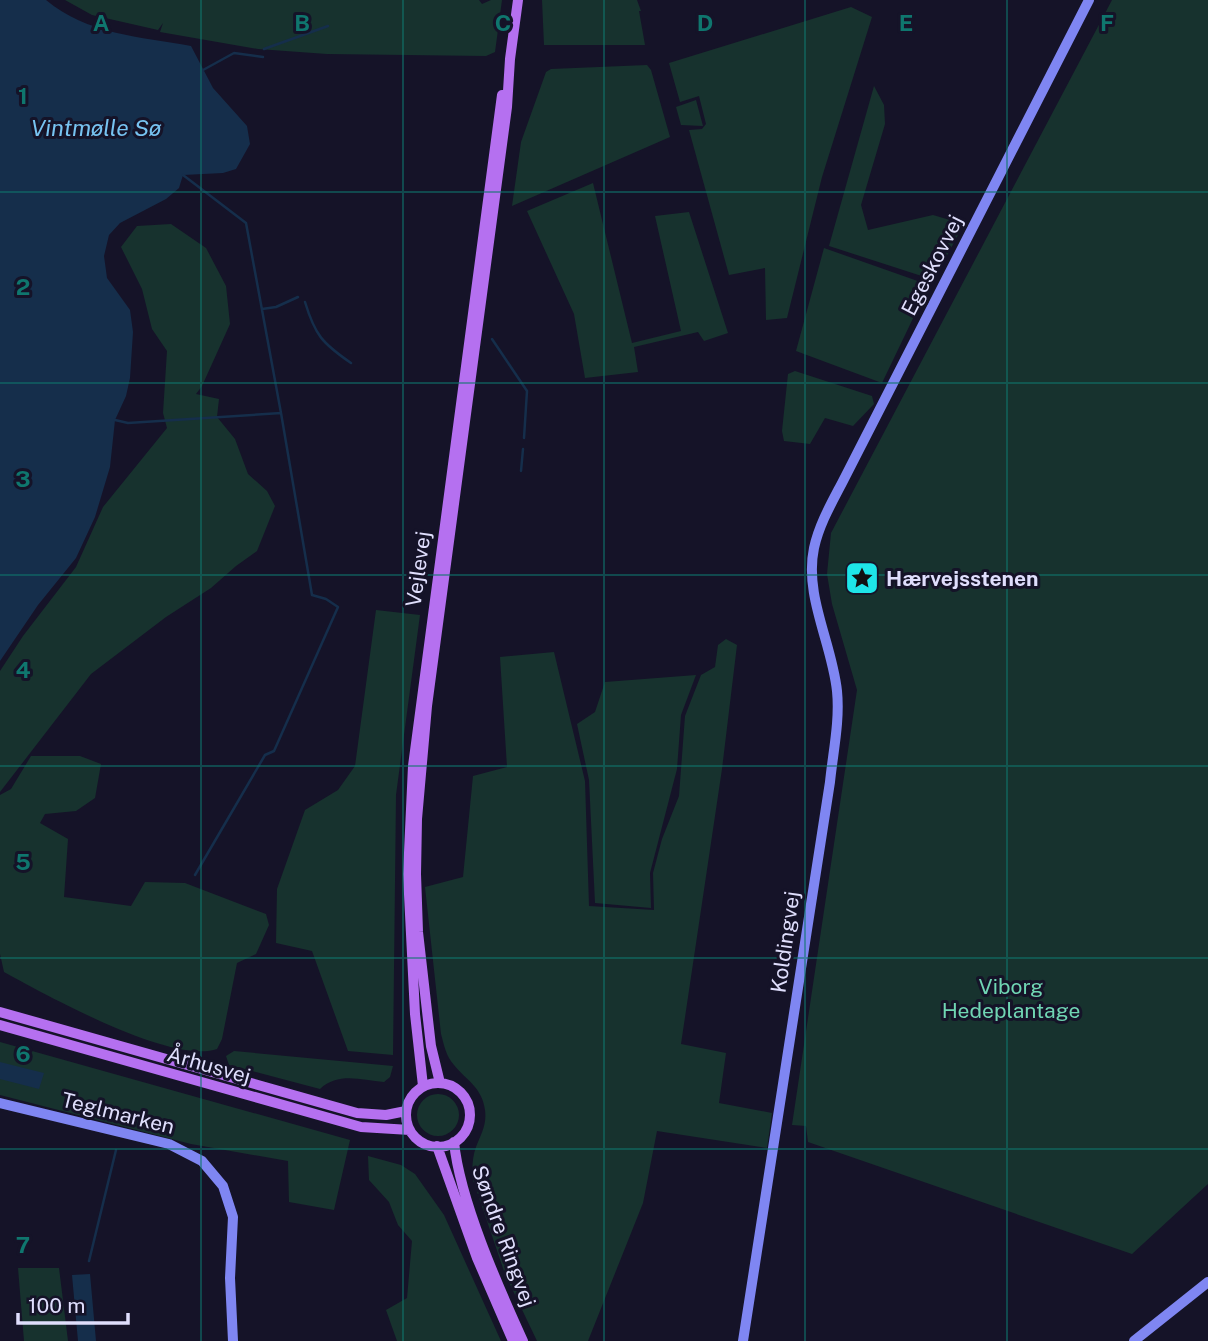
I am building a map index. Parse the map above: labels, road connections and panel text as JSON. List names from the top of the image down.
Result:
{
  "streets": {
    "main road": ["Vejlevej", "Århusvej", "Søndre Ringvej"],
    "street": ["Egeskovvej", "Koldingvej", "Teglmarken"]
  },
  "crossings": [
    ["Egeskovvej", "Koldingvej"],
    ["Vejlevej", "Århusvej"],
    ["Vejlevej", "Søndre Ringvej"],
    ["Århusvej", "Søndre Ringvej"]
  ],
  "water": ["Vintmølle Sø"],
  "parks": ["Viborg Hedeplantage"],
  "places": {
    "place": ["Hærvejsstenen"]
  },
  "scale_bar": "100 m",
  "grid": {
    "columns": [
      "A",
      "B",
      "C",
      "D",
      "E",
      "F"
    ],
    "rows": [
      "1",
      "2",
      "3",
      "4",
      "5",
      "6",
      "7"
    ]
  }
}
